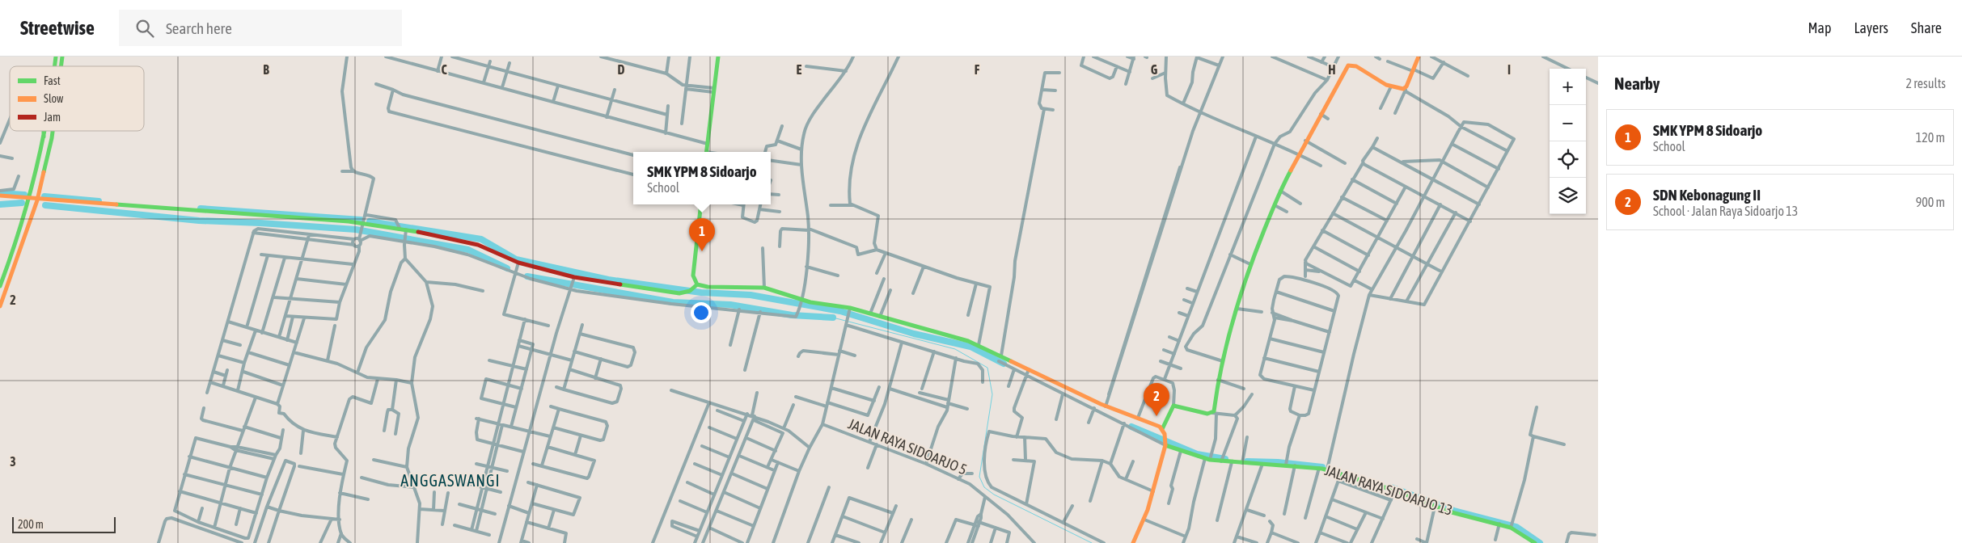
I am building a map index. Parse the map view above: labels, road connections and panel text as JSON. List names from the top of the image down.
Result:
{
  "streets": {
    "main road": ["JALAN RAYA SIDOARJO 13"],
    "street": ["JALAN RAYA SIDOARJO 5"]
  },
  "districts": ["ANGGASWANGI"],
  "legend": ["Fast", "Slow", "Jam"],
  "scale_bar": "200 m",
  "page": {
    "header": "Streetwise",
    "search": "Search here",
    "nav": ["Map", "Layers", "Share"],
    "heading": ["Nearby", "2 results"],
    "map_buttons": ["+", "−"],
    "list": [
      {
        "mark": "1",
        "name": "SMK YPM 8 Sidoarjo",
        "note": "School",
        "value": "120 m"
      },
      {
        "mark": "2",
        "name": "SDN Kebonagung II",
        "note": "School · Jalan Raya Sidoarjo 13",
        "value": "900 m"
      }
    ],
    "popup": ["SMK YPM 8 Sidoarjo", "School"],
    "pins": ["1", "2"],
    "scale": "200 m"
  },
  "grid": {
    "columns": [
      "B",
      "C",
      "D",
      "E",
      "F",
      "G",
      "H",
      "I"
    ],
    "rows": ["2", "3"]
  }
}
